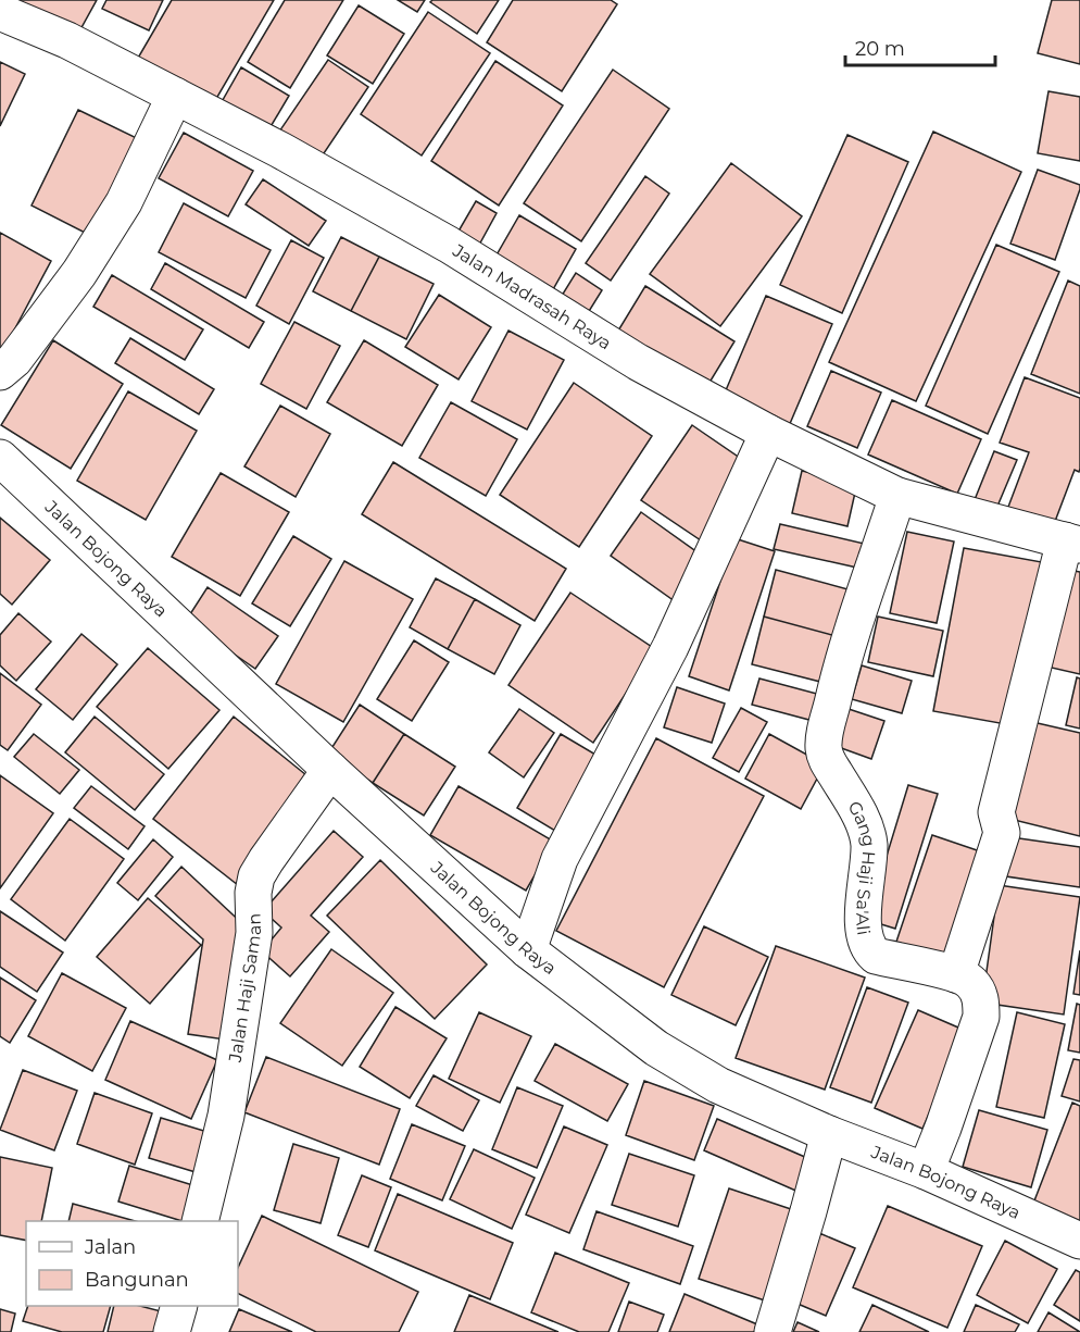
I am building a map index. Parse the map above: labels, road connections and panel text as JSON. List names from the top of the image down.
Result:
{
  "streets": {
    "street": [
      "Jalan Madrasah Raya",
      "Jalan Bojong Raya",
      "Gang Haji Sa'Ali",
      "Jalan Haji Saman"
    ]
  },
  "crossings": [
    ["Jalan Madrasah Raya", "Gang Haji Sa'Ali"],
    ["Jalan Bojong Raya", "Jalan Haji Saman"]
  ],
  "legend": ["Jalan", "Bangunan"],
  "scale_bar": "20 m"
}
